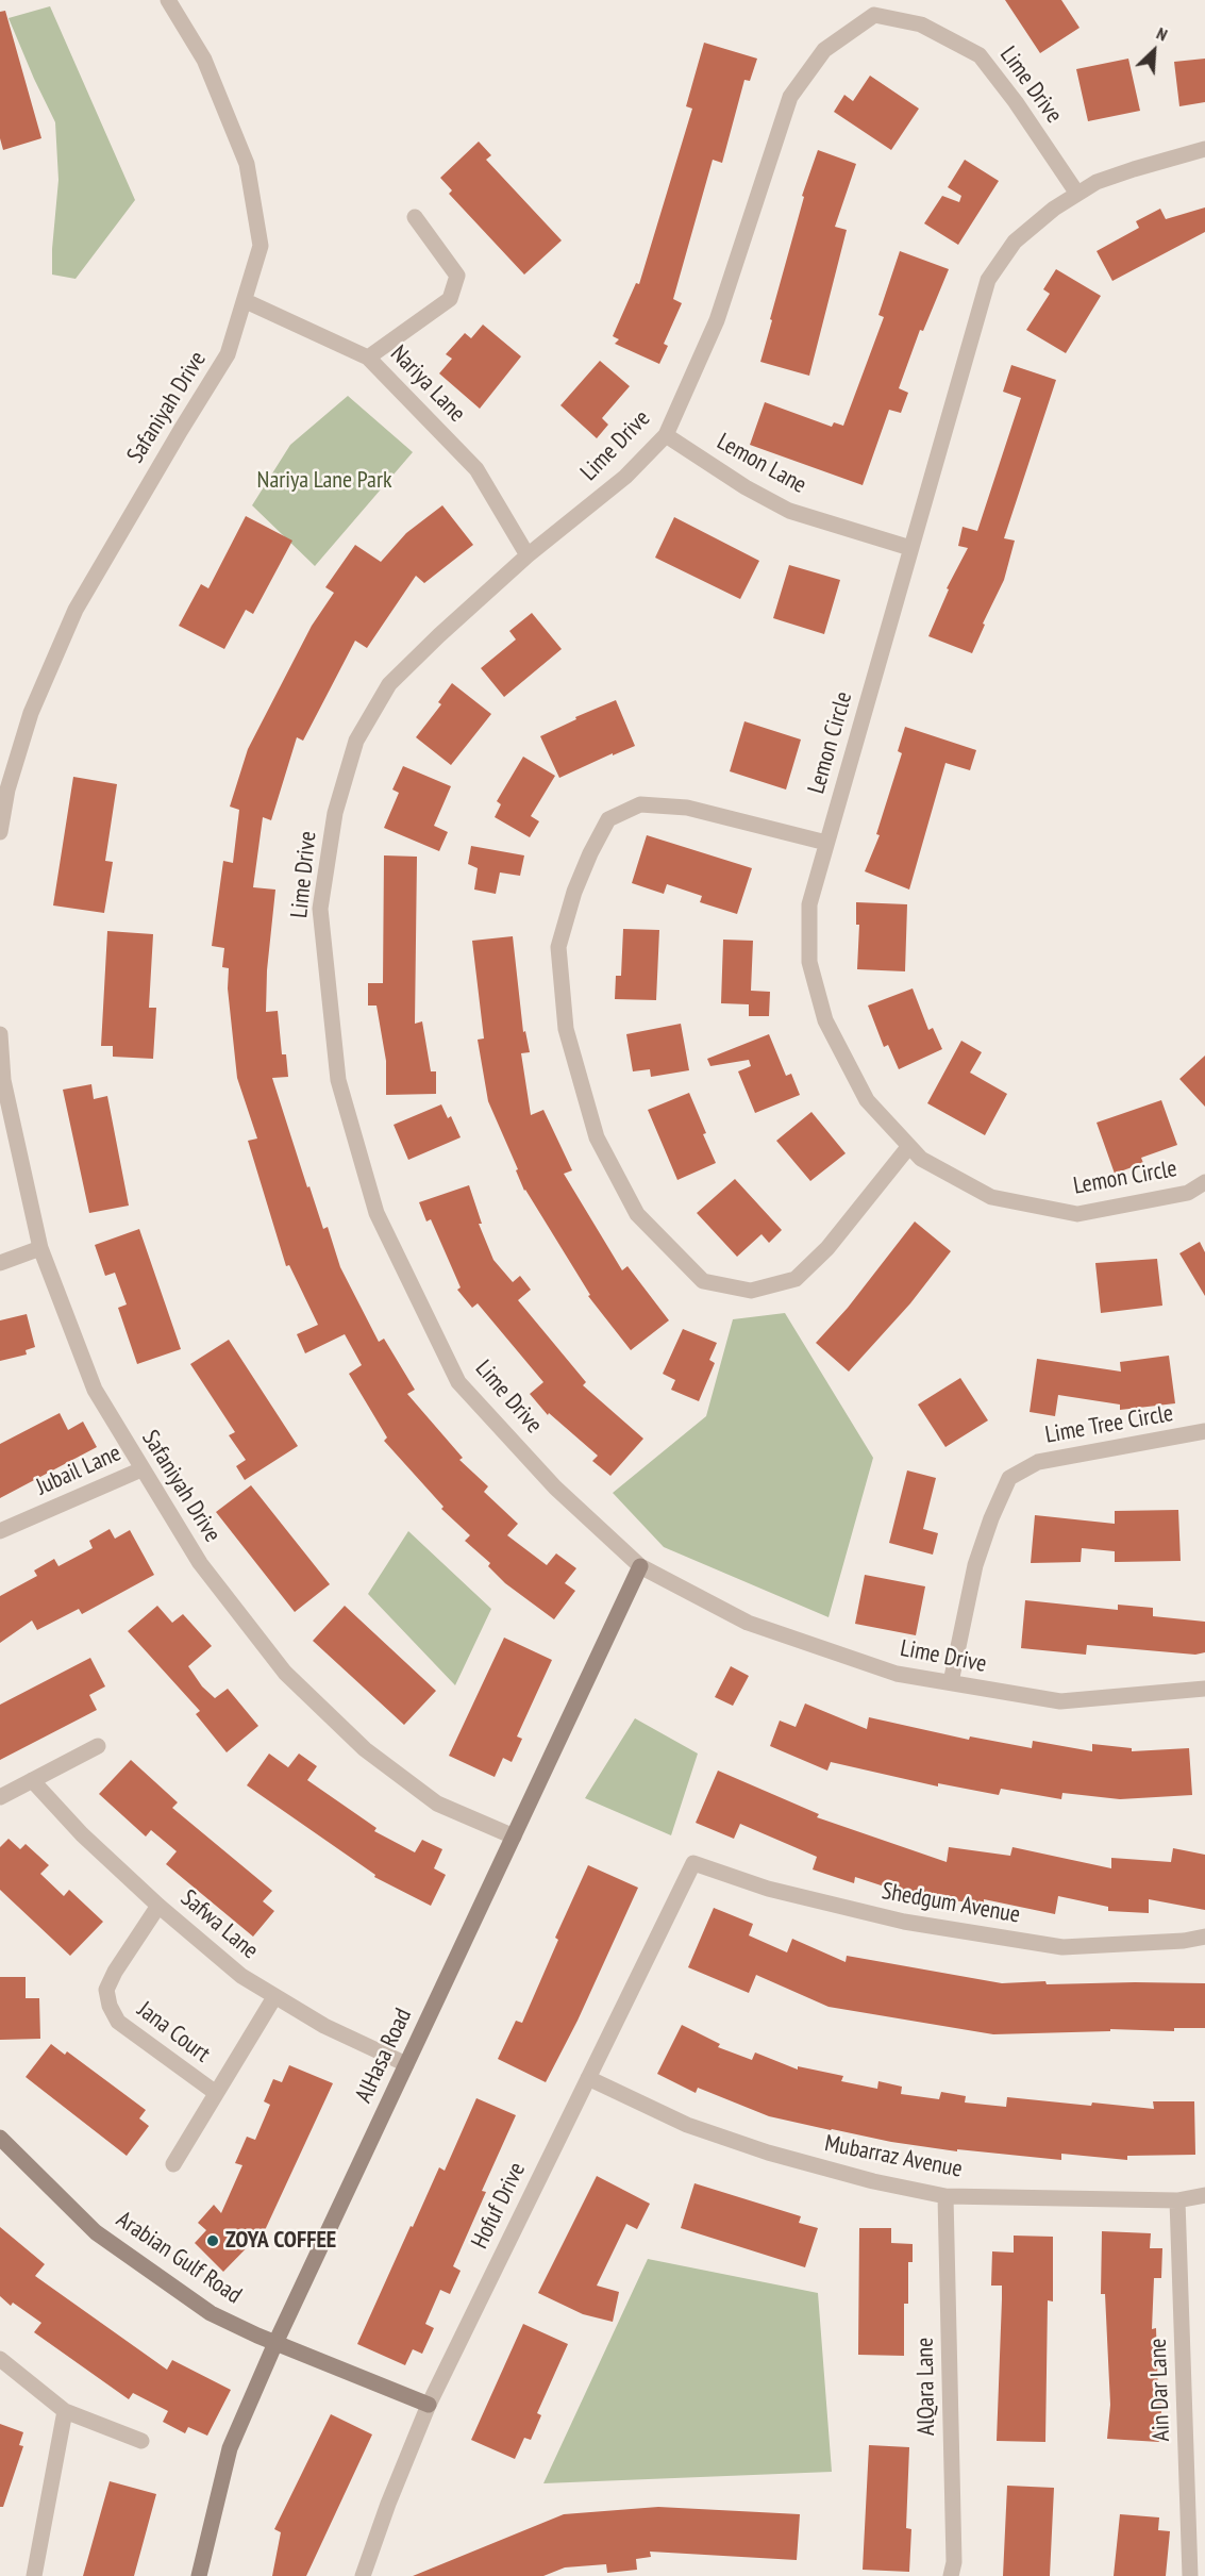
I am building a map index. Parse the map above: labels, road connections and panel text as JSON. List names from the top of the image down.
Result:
{
  "streets": {
    "main road": ["AlHasa Road", "Arabian Gulf Road"],
    "street": [
      "Lime Drive",
      "Nariya Lane",
      "Safaniyah Drive",
      "Lemon Lane",
      "Lemon Circle",
      "Lime Tree Circle",
      "Jubail Lane",
      "Shedgum Avenue",
      "Safwa Lane",
      "Jana Court",
      "Mubarraz Avenue",
      "Hofuf Drive",
      "AlQara Lane",
      "Ain Dar Lane"
    ]
  },
  "crossings": [
    ["Lime Drive", "Nariya Lane"],
    ["Lime Drive", "Lemon Lane"],
    ["Lime Drive", "Lemon Circle"],
    ["Lime Drive", "Lime Tree Circle"],
    ["Lime Drive", "AlHasa Road"],
    ["Nariya Lane", "Safaniyah Drive"],
    ["Safaniyah Drive", "Jubail Lane"],
    ["Safaniyah Drive", "AlHasa Road"],
    ["Lemon Lane", "Lemon Circle"],
    ["Shedgum Avenue", "Hofuf Drive"],
    ["Safwa Lane", "Jana Court"],
    ["Safwa Lane", "AlHasa Road"],
    ["AlHasa Road", "Arabian Gulf Road"],
    ["Mubarraz Avenue", "Hofuf Drive"],
    ["Mubarraz Avenue", "AlQara Lane"],
    ["Mubarraz Avenue", "Ain Dar Lane"],
    ["Hofuf Drive", "Arabian Gulf Road"]
  ],
  "parks": ["Nariya Lane Park"],
  "places": ["ZOYA COFFEE"],
  "north": "top right"
}
